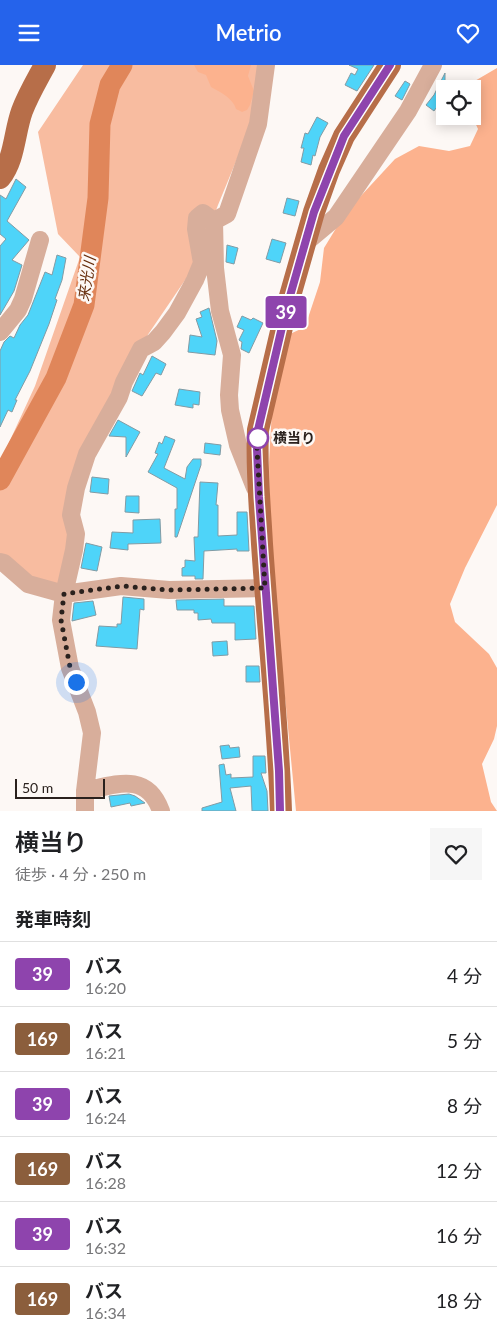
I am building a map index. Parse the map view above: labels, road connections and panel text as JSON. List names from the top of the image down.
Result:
{
  "water": ["来光川"],
  "places": ["横当り"],
  "lines": ["bus line 39"],
  "scale_bar": "50 m",
  "page": {
    "header": "Metrio",
    "on_map": "39",
    "scale": "50 m",
    "heading": [
      ["横当り", "徒歩 · 4 分 · 250 m"],
      "発車時刻"
    ],
    "list": [
      {
        "mark": "39",
        "name": "バス",
        "note": "16:20",
        "value": "4 分"
      },
      {
        "mark": "169",
        "name": "バス",
        "note": "16:21",
        "value": "5 分"
      },
      {
        "mark": "39",
        "name": "バス",
        "note": "16:24",
        "value": "8 分"
      },
      {
        "mark": "169",
        "name": "バス",
        "note": "16:28",
        "value": "12 分"
      },
      {
        "mark": "39",
        "name": "バス",
        "note": "16:32",
        "value": "16 分"
      },
      {
        "mark": "169",
        "name": "バス",
        "note": "16:34",
        "value": "18 分"
      }
    ]
  }
}
